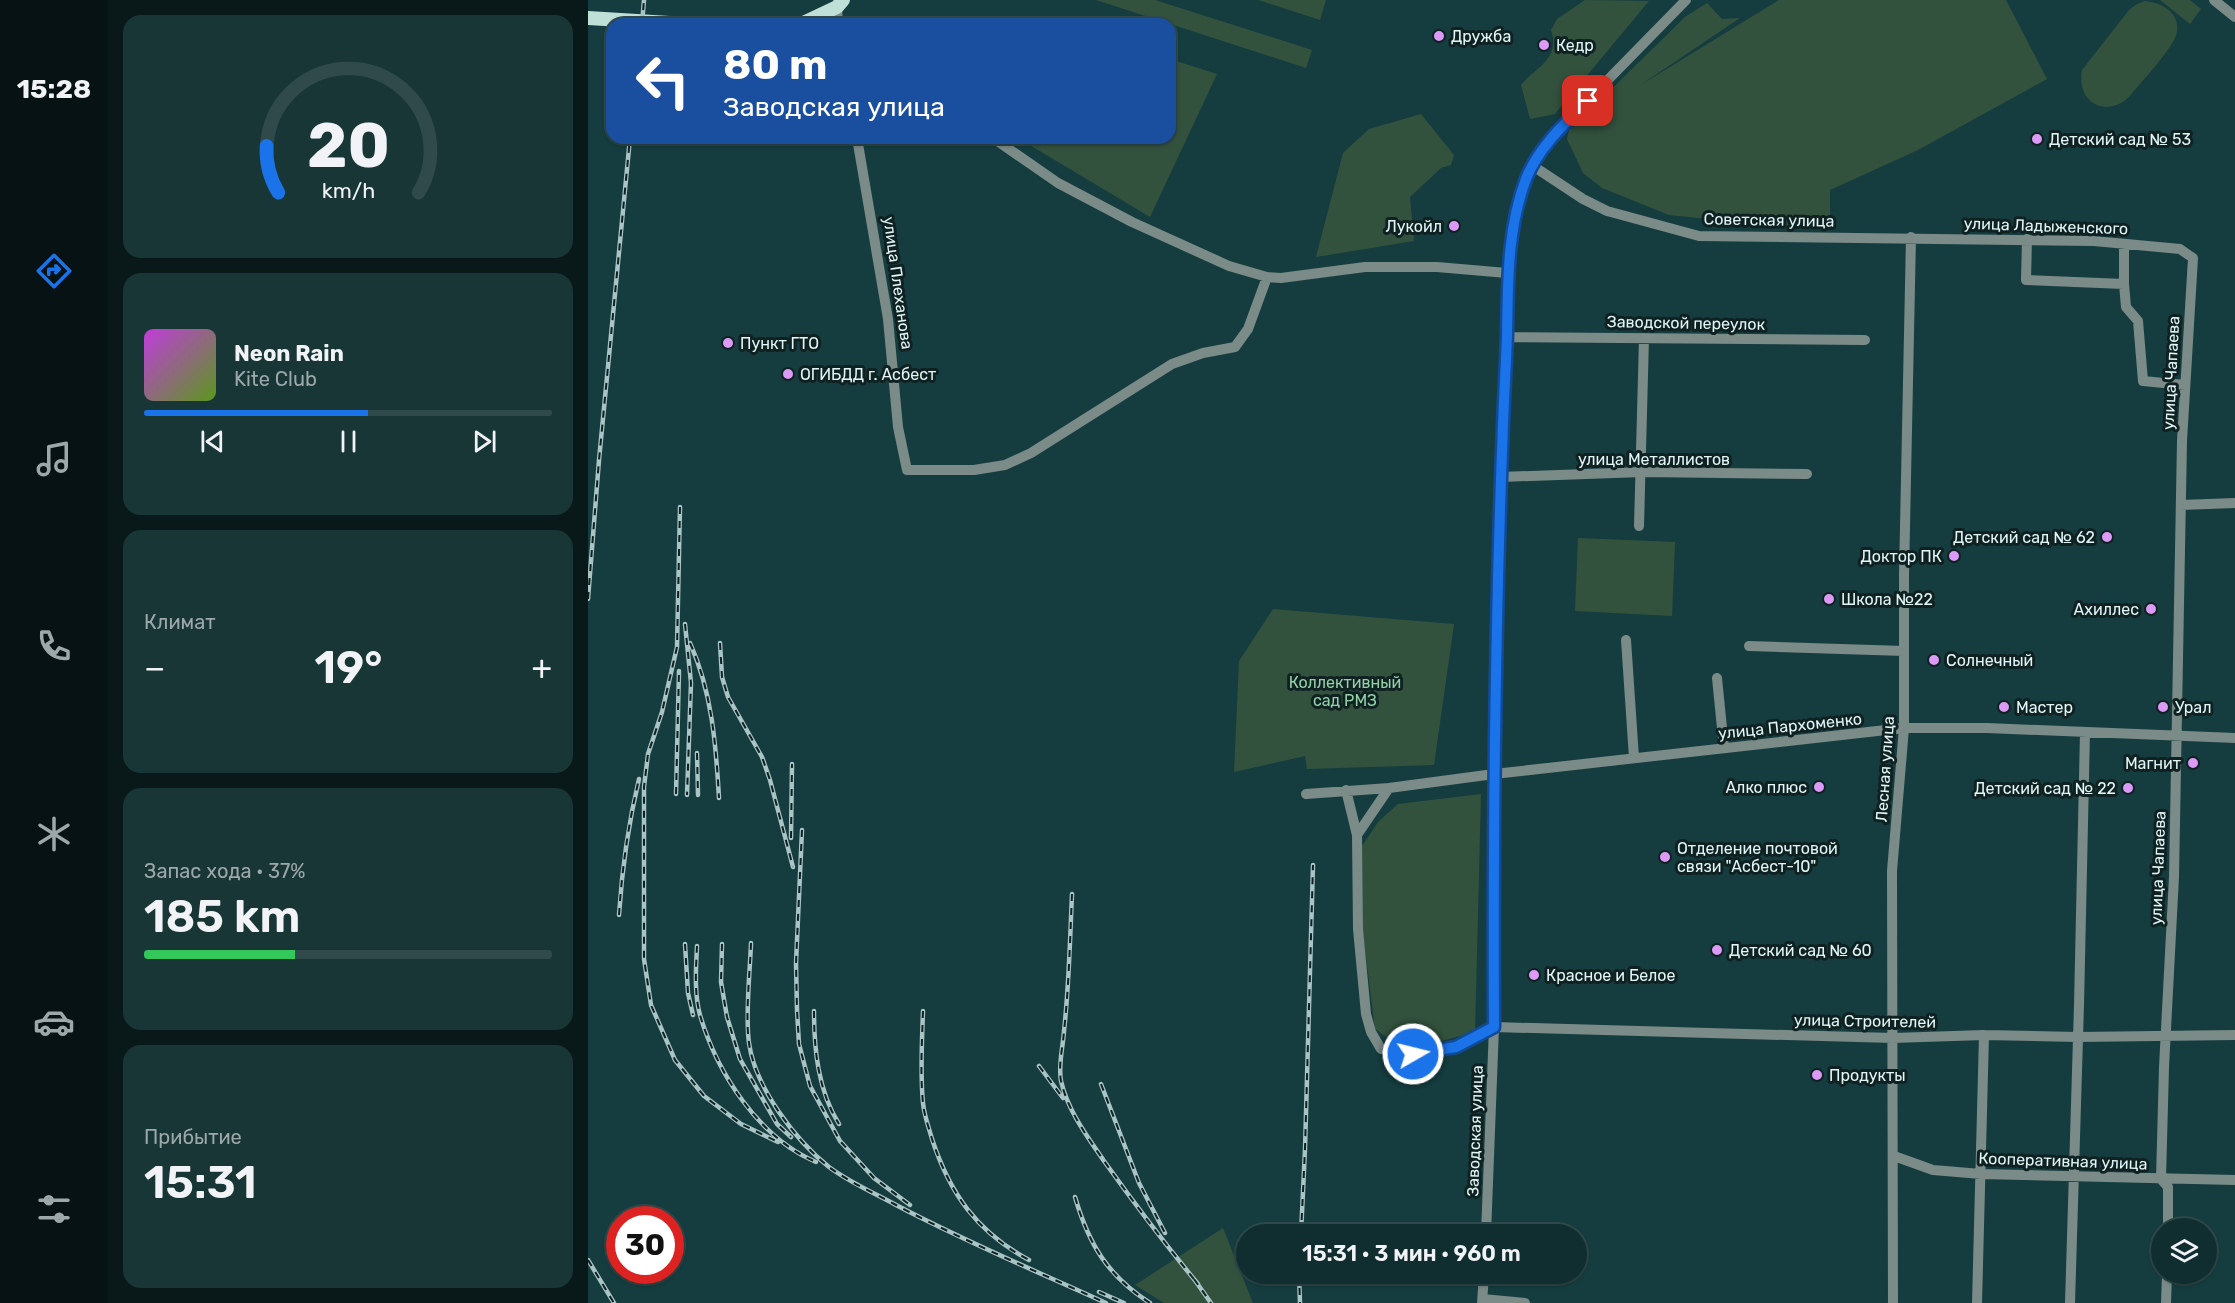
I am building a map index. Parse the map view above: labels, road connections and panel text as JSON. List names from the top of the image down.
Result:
{
  "streets": {
    "street": [
      "Советская улица",
      "улица Ладыженского",
      "улица Плеханова",
      "Заводской переулок",
      "улица Чапаева",
      "улица Металлистов",
      "улица Пархоменко",
      "Лесная улица",
      "улица Строителей",
      "Заводская улица",
      "Кооперативная улица"
    ]
  },
  "crossings": [
    ["Советская улица", "улица Ладыженского"],
    ["Советская улица", "Лесная улица"],
    ["Советская улица", "Заводская улица"],
    ["улица Ладыженского", "улица Чапаева"],
    ["улица Ладыженского", "Лесная улица"],
    ["Заводской переулок", "Заводская улица"],
    ["улица Чапаева", "улица Пархоменко"],
    ["улица Чапаева", "улица Строителей"],
    ["улица Чапаева", "Кооперативная улица"],
    ["улица Металлистов", "Заводская улица"],
    ["улица Пархоменко", "Лесная улица"],
    ["улица Пархоменко", "Заводская улица"],
    ["Лесная улица", "улица Строителей"],
    ["Лесная улица", "Кооперативная улица"],
    ["улица Строителей", "Заводская улица"]
  ],
  "parks": ["Коллективный сад РМЗ"],
  "places": [
    "Дружба",
    "Кедр",
    "Детский сад № 53",
    "Лукойл",
    "Пункт ГТО",
    "ОГИБДД г. Асбест",
    "Детский сад № 62",
    "Доктор ПК",
    "Школа №22",
    "Ахиллес",
    "Солнечный",
    "Мастер",
    "Урал",
    "Магнит",
    "Алко плюс",
    "Детский сад № 22",
    "Отделение почтовой связи \"Асбест-10\"",
    "Детский сад № 60",
    "Красное и Белое",
    "Продукты"
  ],
  "page": {
    "tabs": "15:28",
    "turn": ["80 m", "Заводская улица"],
    "song": ["Neon Rain", "Kite Club"],
    "tile": [
      "Климат",
      ["Запас хода · 37%", "185 km"],
      ["Прибытие", "15:31"]
    ],
    "heat": ["−", "19°", "+"],
    "limit": "30",
    "trip": "15:31 · 3 мин · 960 m",
    "gauge": ["20", "km/h"]
  }
}
